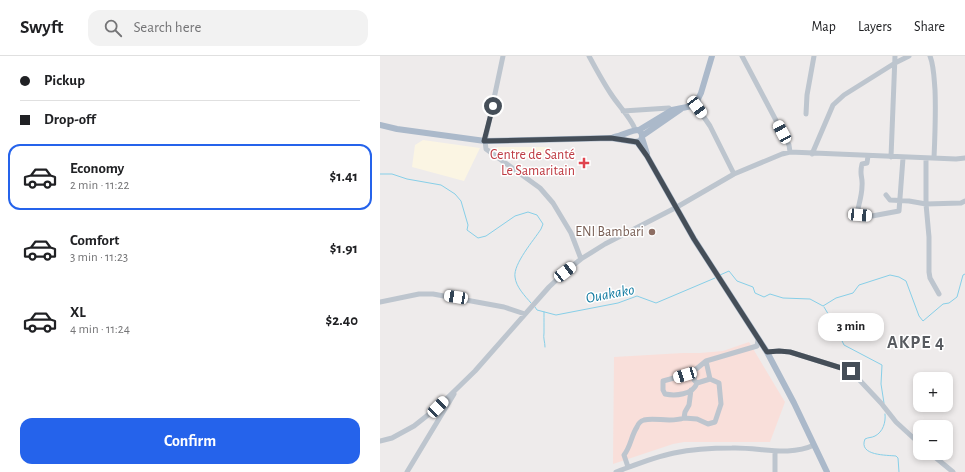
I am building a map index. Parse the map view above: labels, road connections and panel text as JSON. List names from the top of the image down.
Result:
{
  "districts": ["AKPE 4"],
  "water": ["Ouakako"],
  "places": {
    "health": ["Centre de Santé Le Samaritain"],
    "other": ["ENI Bambari"]
  },
  "page": {
    "header": "Swyft",
    "search": "Search here",
    "nav": ["Map", "Layers", "Share"],
    "banner": ["Pickup", "Drop-off"],
    "list": [
      {
        "name": "Economy",
        "note": "2 min · 11:22",
        "value": "$1.41"
      },
      {
        "name": "Comfort",
        "note": "3 min · 11:23",
        "value": "$1.91"
      },
      {
        "name": "XL",
        "note": "4 min · 11:24",
        "value": "$2.40"
      }
    ],
    "bubble": "3 min",
    "map_buttons": ["+", "−"],
    "buttons": "Confirm"
  }
}
